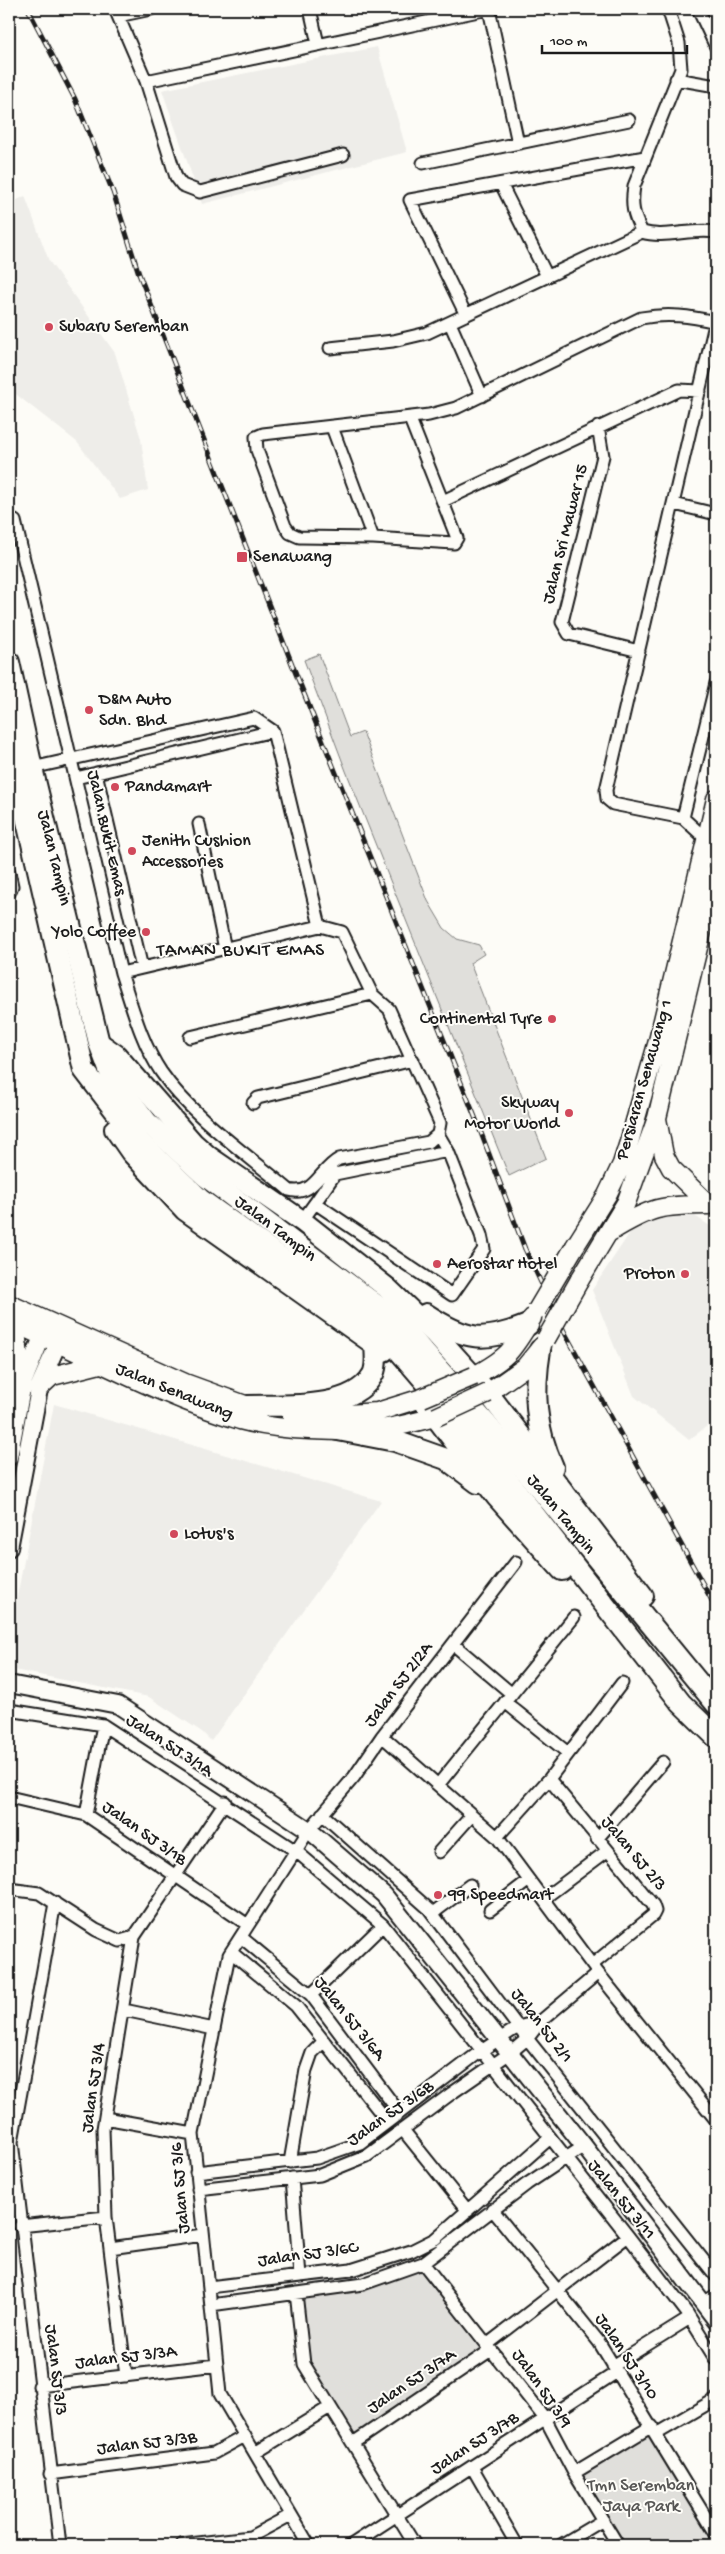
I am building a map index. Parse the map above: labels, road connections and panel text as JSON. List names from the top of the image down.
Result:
{
  "streets": {
    "highway": ["Jalan Tampin"],
    "main road": ["Persiaran Senawang 1", "Jalan Senawang"],
    "street": [
      "Jalan Sri Mawar 15",
      "Jalan Bukit Emas",
      "Jalan SJ 2/2A",
      "Jalan SJ 3/1A",
      "Jalan SJ 3/1B",
      "Jalan SJ 2/3",
      "Jalan SJ 3/6A",
      "Jalan SJ 2/1",
      "Jalan SJ 3/4",
      "Jalan SJ 3/6B",
      "Jalan SJ 3/6",
      "Jalan SJ 3/11",
      "Jalan SJ 3/6C",
      "Jalan SJ 3/10",
      "Jalan SJ 3/3A",
      "Jalan SJ 3/3",
      "Jalan SJ 3/7A",
      "Jalan SJ 3/9",
      "Jalan SJ 3/3B",
      "Jalan SJ 3/7B"
    ]
  },
  "crossings": [
    ["Persiaran Senawang 1", "Jalan Senawang"],
    ["Jalan SJ 2/2A", "Jalan SJ 2/1"],
    ["Jalan SJ 2/2A", "Jalan SJ 3/6"],
    ["Jalan SJ 3/1A", "Jalan SJ 3/4"],
    ["Jalan SJ 3/1A", "Jalan SJ 3/6"],
    ["Jalan SJ 3/1A", "Jalan SJ 3/11"],
    ["Jalan SJ 3/1B", "Jalan SJ 3/4"],
    ["Jalan SJ 3/1B", "Jalan SJ 3/6"],
    ["Jalan SJ 3/6A", "Jalan SJ 3/6"],
    ["Jalan SJ 2/1", "Jalan SJ 3/6B"],
    ["Jalan SJ 3/4", "Jalan SJ 3/3A"],
    ["Jalan SJ 3/6B", "Jalan SJ 3/6"],
    ["Jalan SJ 3/6B", "Jalan SJ 3/11"],
    ["Jalan SJ 3/6", "Jalan SJ 3/6C"],
    ["Jalan SJ 3/6", "Jalan SJ 3/3A"],
    ["Jalan SJ 3/6", "Jalan SJ 3/3B"],
    ["Jalan SJ 3/11", "Jalan SJ 3/6C"],
    ["Jalan SJ 3/11", "Jalan SJ 3/7A"],
    ["Jalan SJ 3/11", "Jalan SJ 3/7B"],
    ["Jalan SJ 3/10", "Jalan SJ 3/7A"],
    ["Jalan SJ 3/10", "Jalan SJ 3/7B"],
    ["Jalan SJ 3/3A", "Jalan SJ 3/3"],
    ["Jalan SJ 3/3", "Jalan SJ 3/3B"],
    ["Jalan SJ 3/7A", "Jalan SJ 3/9"],
    ["Jalan SJ 3/9", "Jalan SJ 3/7B"]
  ],
  "districts": ["TAMAN BUKIT EMAS"],
  "parks": ["Tmn Seremban Jaya Park"],
  "places": {
    "other": [
      "Subaru Seremban",
      "D&M Auto Sdn. Bhd",
      "Pandamart",
      "Jenith Cushion Accessories",
      "Yolo Coffee",
      "Continental Tyre",
      "Skyway Motor World",
      "Aerostar Hotel",
      "Proton",
      "Lotus's",
      "99 Speedmart"
    ],
    "transit": ["Senawang"]
  },
  "scale_bar": "100 m"
}
